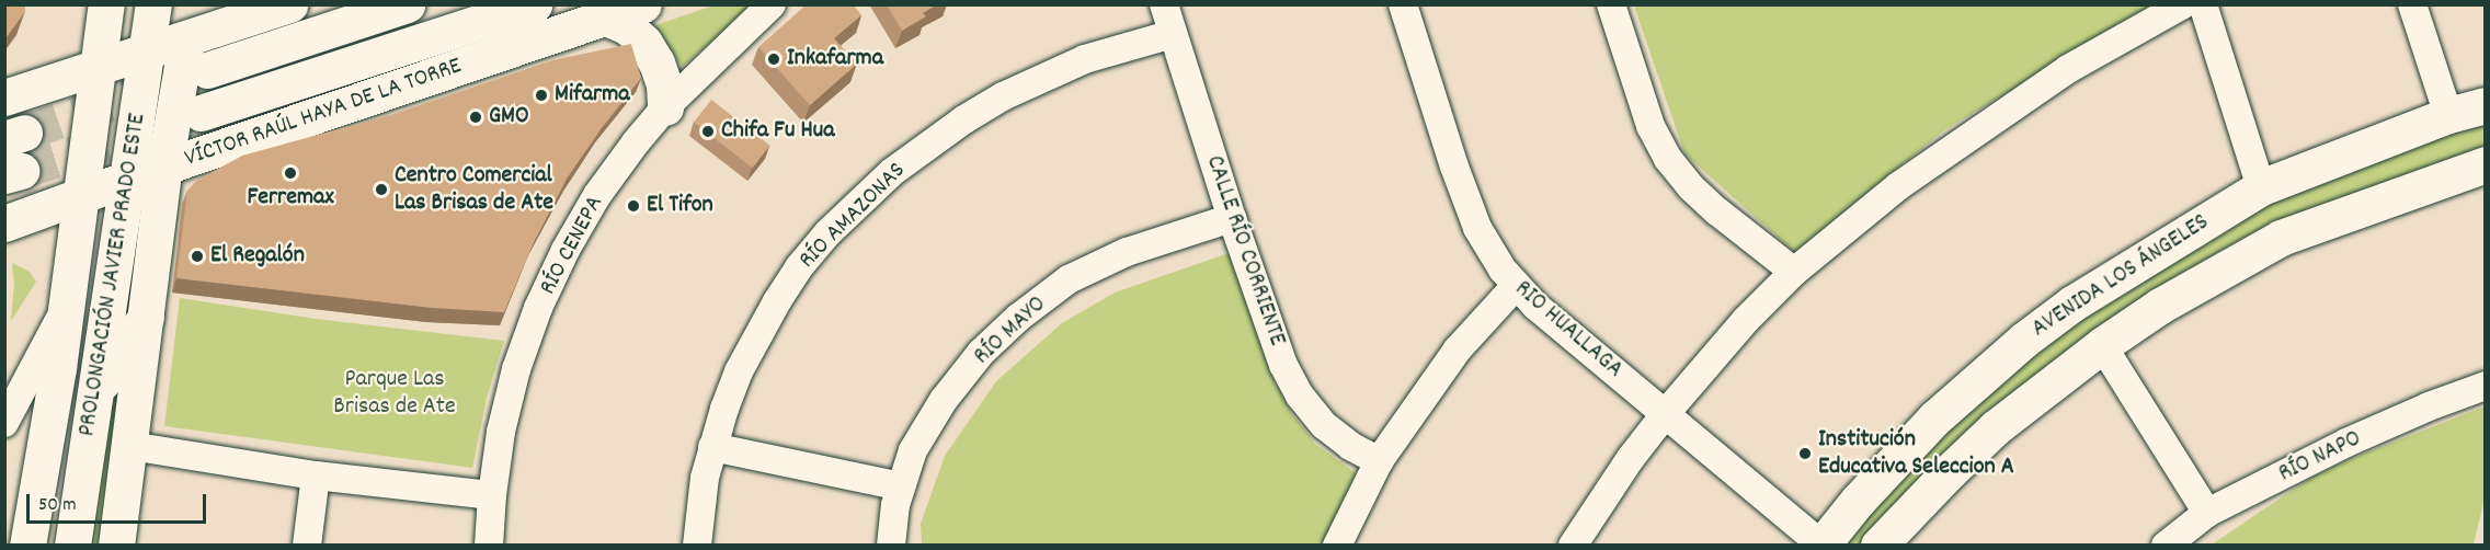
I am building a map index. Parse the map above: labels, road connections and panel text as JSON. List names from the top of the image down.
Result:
{
  "streets": {
    "street": [
      "VÍCTOR RAÚL HAYA DE LA TORRE",
      "RÍO AMAZONAS",
      "RÍO CENEPA",
      "CALLE RÍO CORRIENTE",
      "PROLONGACIÓN JAVIER PRADO ESTE",
      "AVENIDA LOS ÁNGELES",
      "RIO HUALLAGA",
      "RÍO MAYO",
      "RÍO NAPO"
    ]
  },
  "crossings": [
    ["VÍCTOR RAÚL HAYA DE LA TORRE", "PROLONGACIÓN JAVIER PRADO ESTE"],
    ["RÍO AMAZONAS", "CALLE RÍO CORRIENTE"],
    ["CALLE RÍO CORRIENTE", "RÍO MAYO"],
    ["AVENIDA LOS ÁNGELES", "RIO HUALLAGA"]
  ],
  "parks": ["Parque Las Brisas de Ate"],
  "places": [
    "Inkafarma",
    "Mifarma",
    "GMO",
    "Chifa Fu Hua",
    "Ferremax",
    "Centro Comercial Las Brisas de Ate",
    "El Tifon",
    "El Regalón",
    "Institución Educativa Seleccion A"
  ],
  "scale_bar": "50 m"
}
